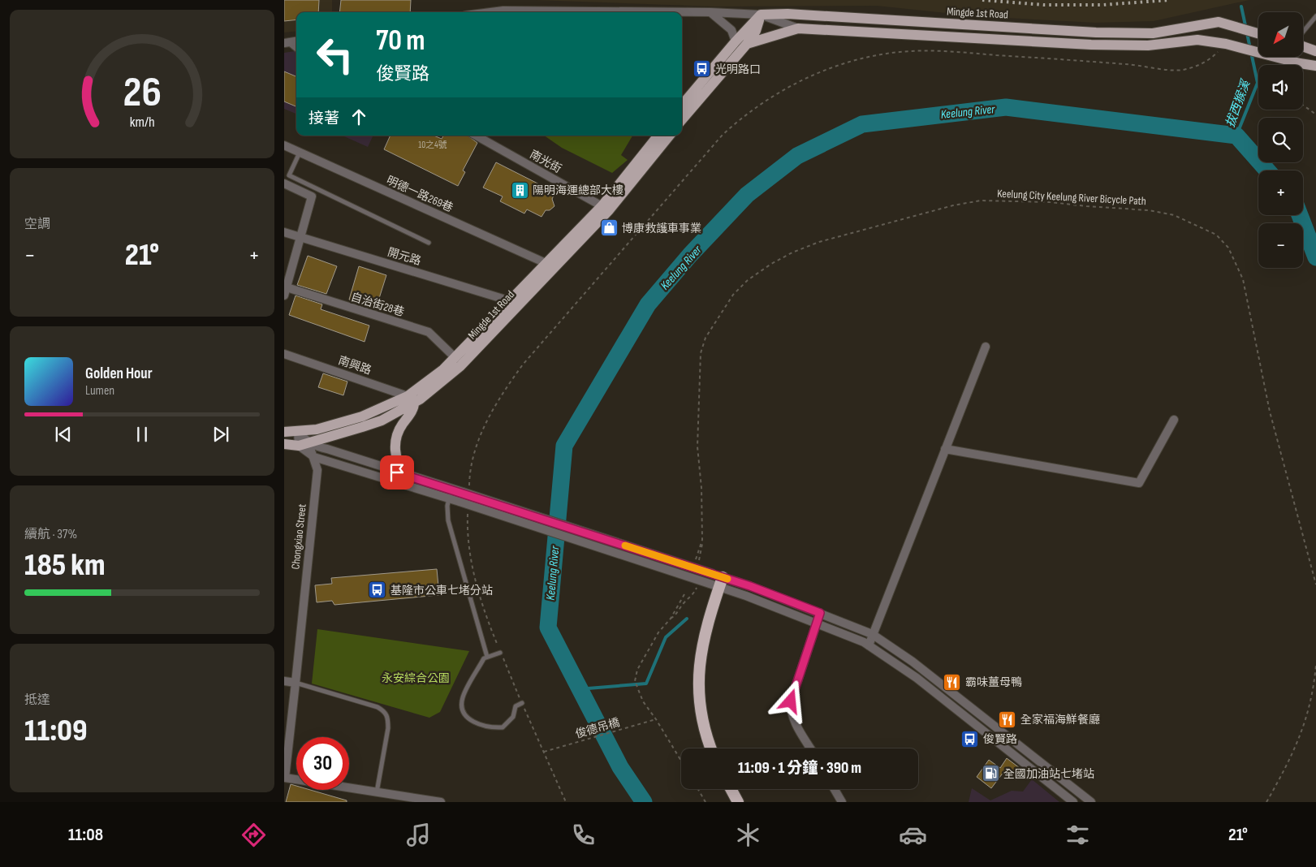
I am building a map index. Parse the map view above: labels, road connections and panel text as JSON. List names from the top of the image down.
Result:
{
  "streets": {
    "main road": ["Mingde 1st Road"],
    "street": [
      "南光街",
      "明德一路269巷",
      "開元路",
      "自治街28巷",
      "南興路",
      "Chongxiao Street"
    ],
    "path": ["Keelung City Keelung River Bicycle Path", "俊德吊橋"]
  },
  "crossings": [
    ["Mingde 1st Road", "南光街"],
    ["Mingde 1st Road", "明德一路269巷"],
    ["Mingde 1st Road", "開元路"],
    ["Mingde 1st Road", "自治街28巷"],
    ["Mingde 1st Road", "南興路"]
  ],
  "water": ["拔西猴溪", "Keelung River"],
  "parks": ["永安綜合公園"],
  "places": {
    "bus stop": ["光明路口", "基隆市公車七堵分站", "俊賢路"],
    "building": ["陽明海運總部大樓"],
    "shop": ["博康救護車事業"],
    "restaurant": ["霸味薑母鴨", "全家福海鮮餐廳"],
    "fuel station": ["全國加油站七堵站"]
  },
  "house_numbers": ["10之4號"],
  "north": "bottom left",
  "page": {
    "map_buttons": ["+", "−"],
    "turn": ["70 m", "俊賢路"],
    "then": "接著",
    "tile": [
      "空調",
      ["續航 · 37%", "185 km"],
      ["抵達", "11:09"]
    ],
    "heat": ["−", "21°", "+"],
    "song": ["Golden Hour", "Lumen"],
    "limit": "30",
    "trip": "11:09 · 1 分鐘 · 390 m",
    "tabs": ["11:08", "21°"],
    "gauge": ["26", "km/h"]
  }
}
